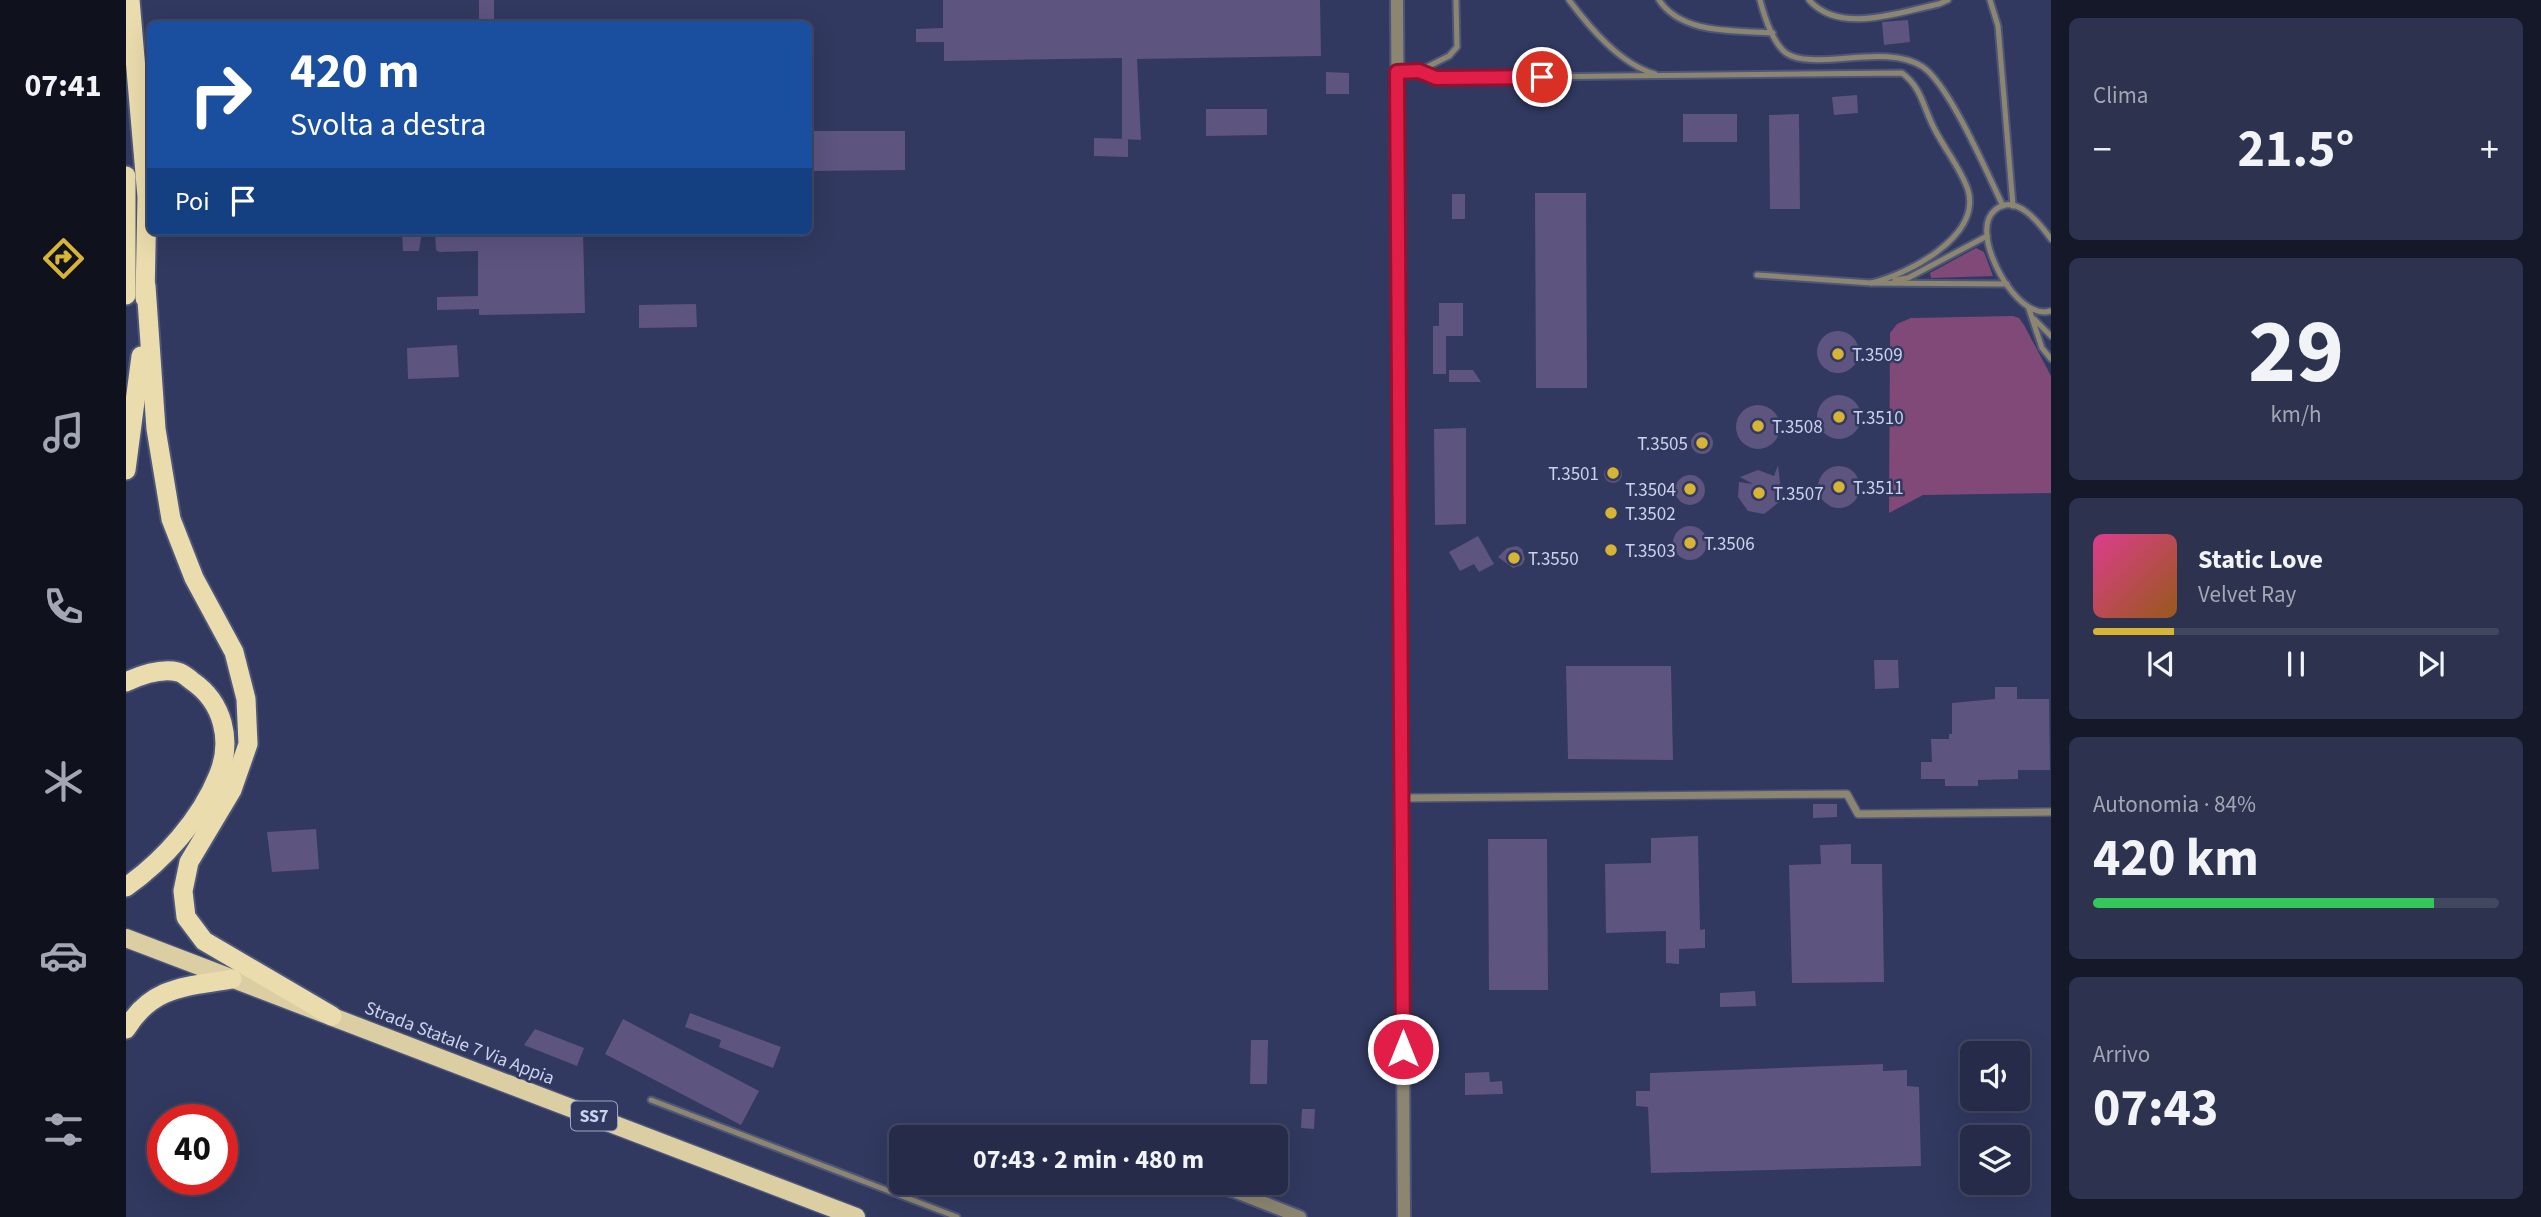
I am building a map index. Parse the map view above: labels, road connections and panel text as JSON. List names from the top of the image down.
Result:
{
  "streets": {
    "main road": ["Strada Statale 7 Via Appia", "SS7"]
  },
  "places": [
    "T.3509",
    "T.3510",
    "T.3508",
    "T.3505",
    "T.3501",
    "T.3511",
    "T.3504",
    "T.3507",
    "T.3502",
    "T.3506",
    "T.3503",
    "T.3550"
  ],
  "page": {
    "tabs": "07:41",
    "tile": [
      "Clima",
      ["29", "km/h"],
      ["Autonomia · 84%", "420 km"],
      ["Arrivo", "07:43"]
    ],
    "turn": ["420 m", "Svolta a destra"],
    "heat": ["−", "21.5°", "+"],
    "then": "Poi",
    "song": ["Static Love", "Velvet Ray"],
    "limit": "40",
    "trip": "07:43 · 2 min · 480 m"
  }
}
